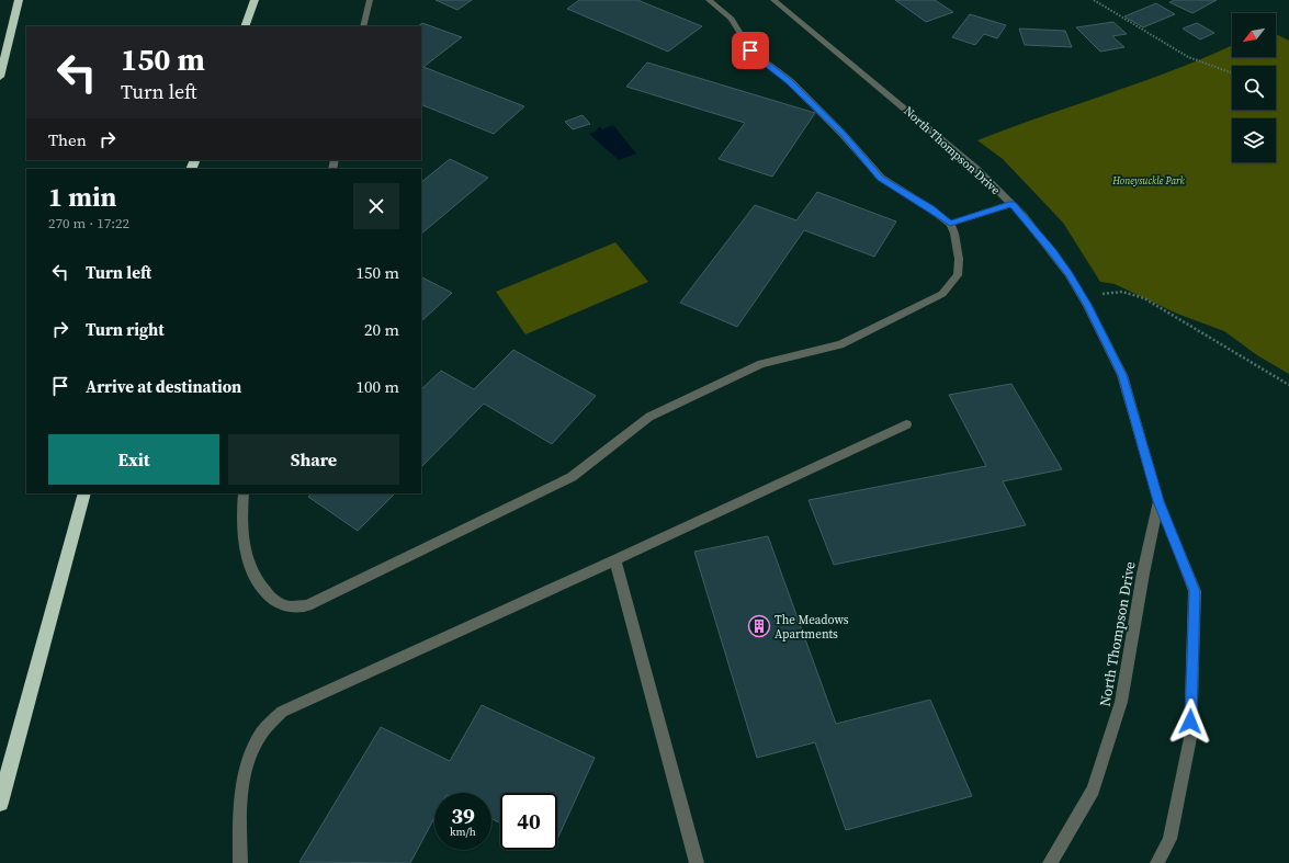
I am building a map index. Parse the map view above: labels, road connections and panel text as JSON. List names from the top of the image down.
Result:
{
  "streets": {
    "street": ["North Thompson Drive"]
  },
  "parks": ["Honeysuckle Park"],
  "places": {
    "building": ["The Meadows Apartments"]
  },
  "north": "bottom left",
  "page": {
    "turn": ["150 m", "Turn left"],
    "then": "Then",
    "heading": ["1 min", "270 m · 17:22"],
    "list": [
      {
        "name": "Turn left",
        "value": "150 m"
      },
      {
        "name": "Turn right",
        "value": "20 m"
      },
      {
        "name": "Arrive at destination",
        "value": "100 m"
      }
    ],
    "buttons": ["Exit", "Share"],
    "speed": "39 km/h",
    "limit": "40"
  }
}
